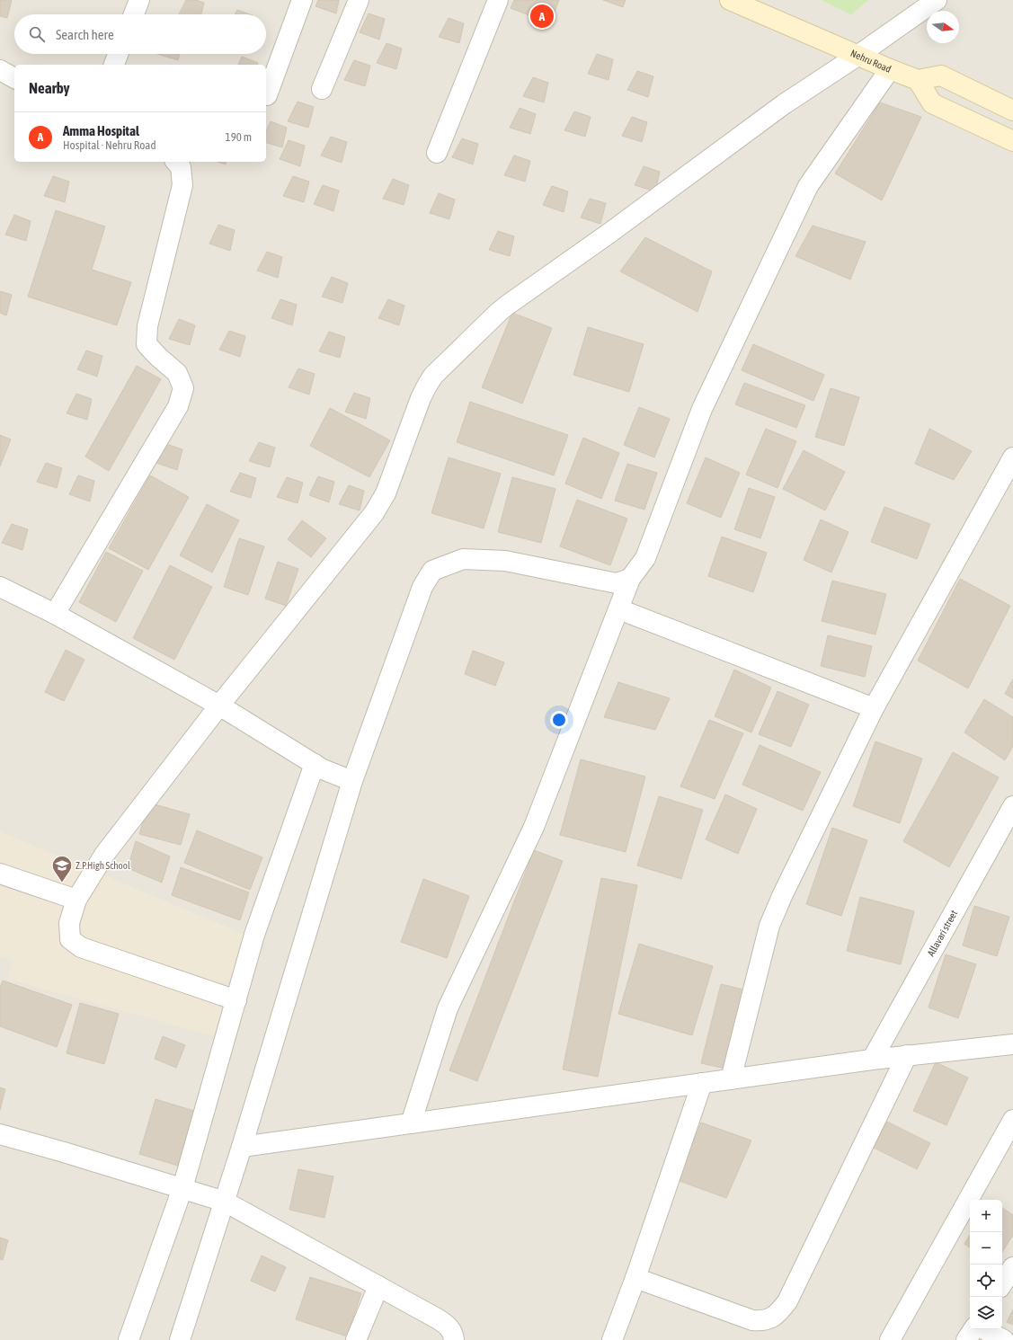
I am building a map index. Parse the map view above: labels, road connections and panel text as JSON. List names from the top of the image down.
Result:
{
  "streets": {
    "main road": ["Nehru Road"],
    "street": ["Allavari street"]
  },
  "places": {
    "school or university": ["Z.P.High School"]
  },
  "north": "right",
  "page": {
    "pins": "A",
    "search": "Search here",
    "heading": "Nearby",
    "list": [
      {
        "mark": "A",
        "name": "Amma Hospital",
        "note": "Hospital · Nehru Road",
        "value": "190 m"
      }
    ],
    "map_buttons": ["+", "−"]
  }
}
